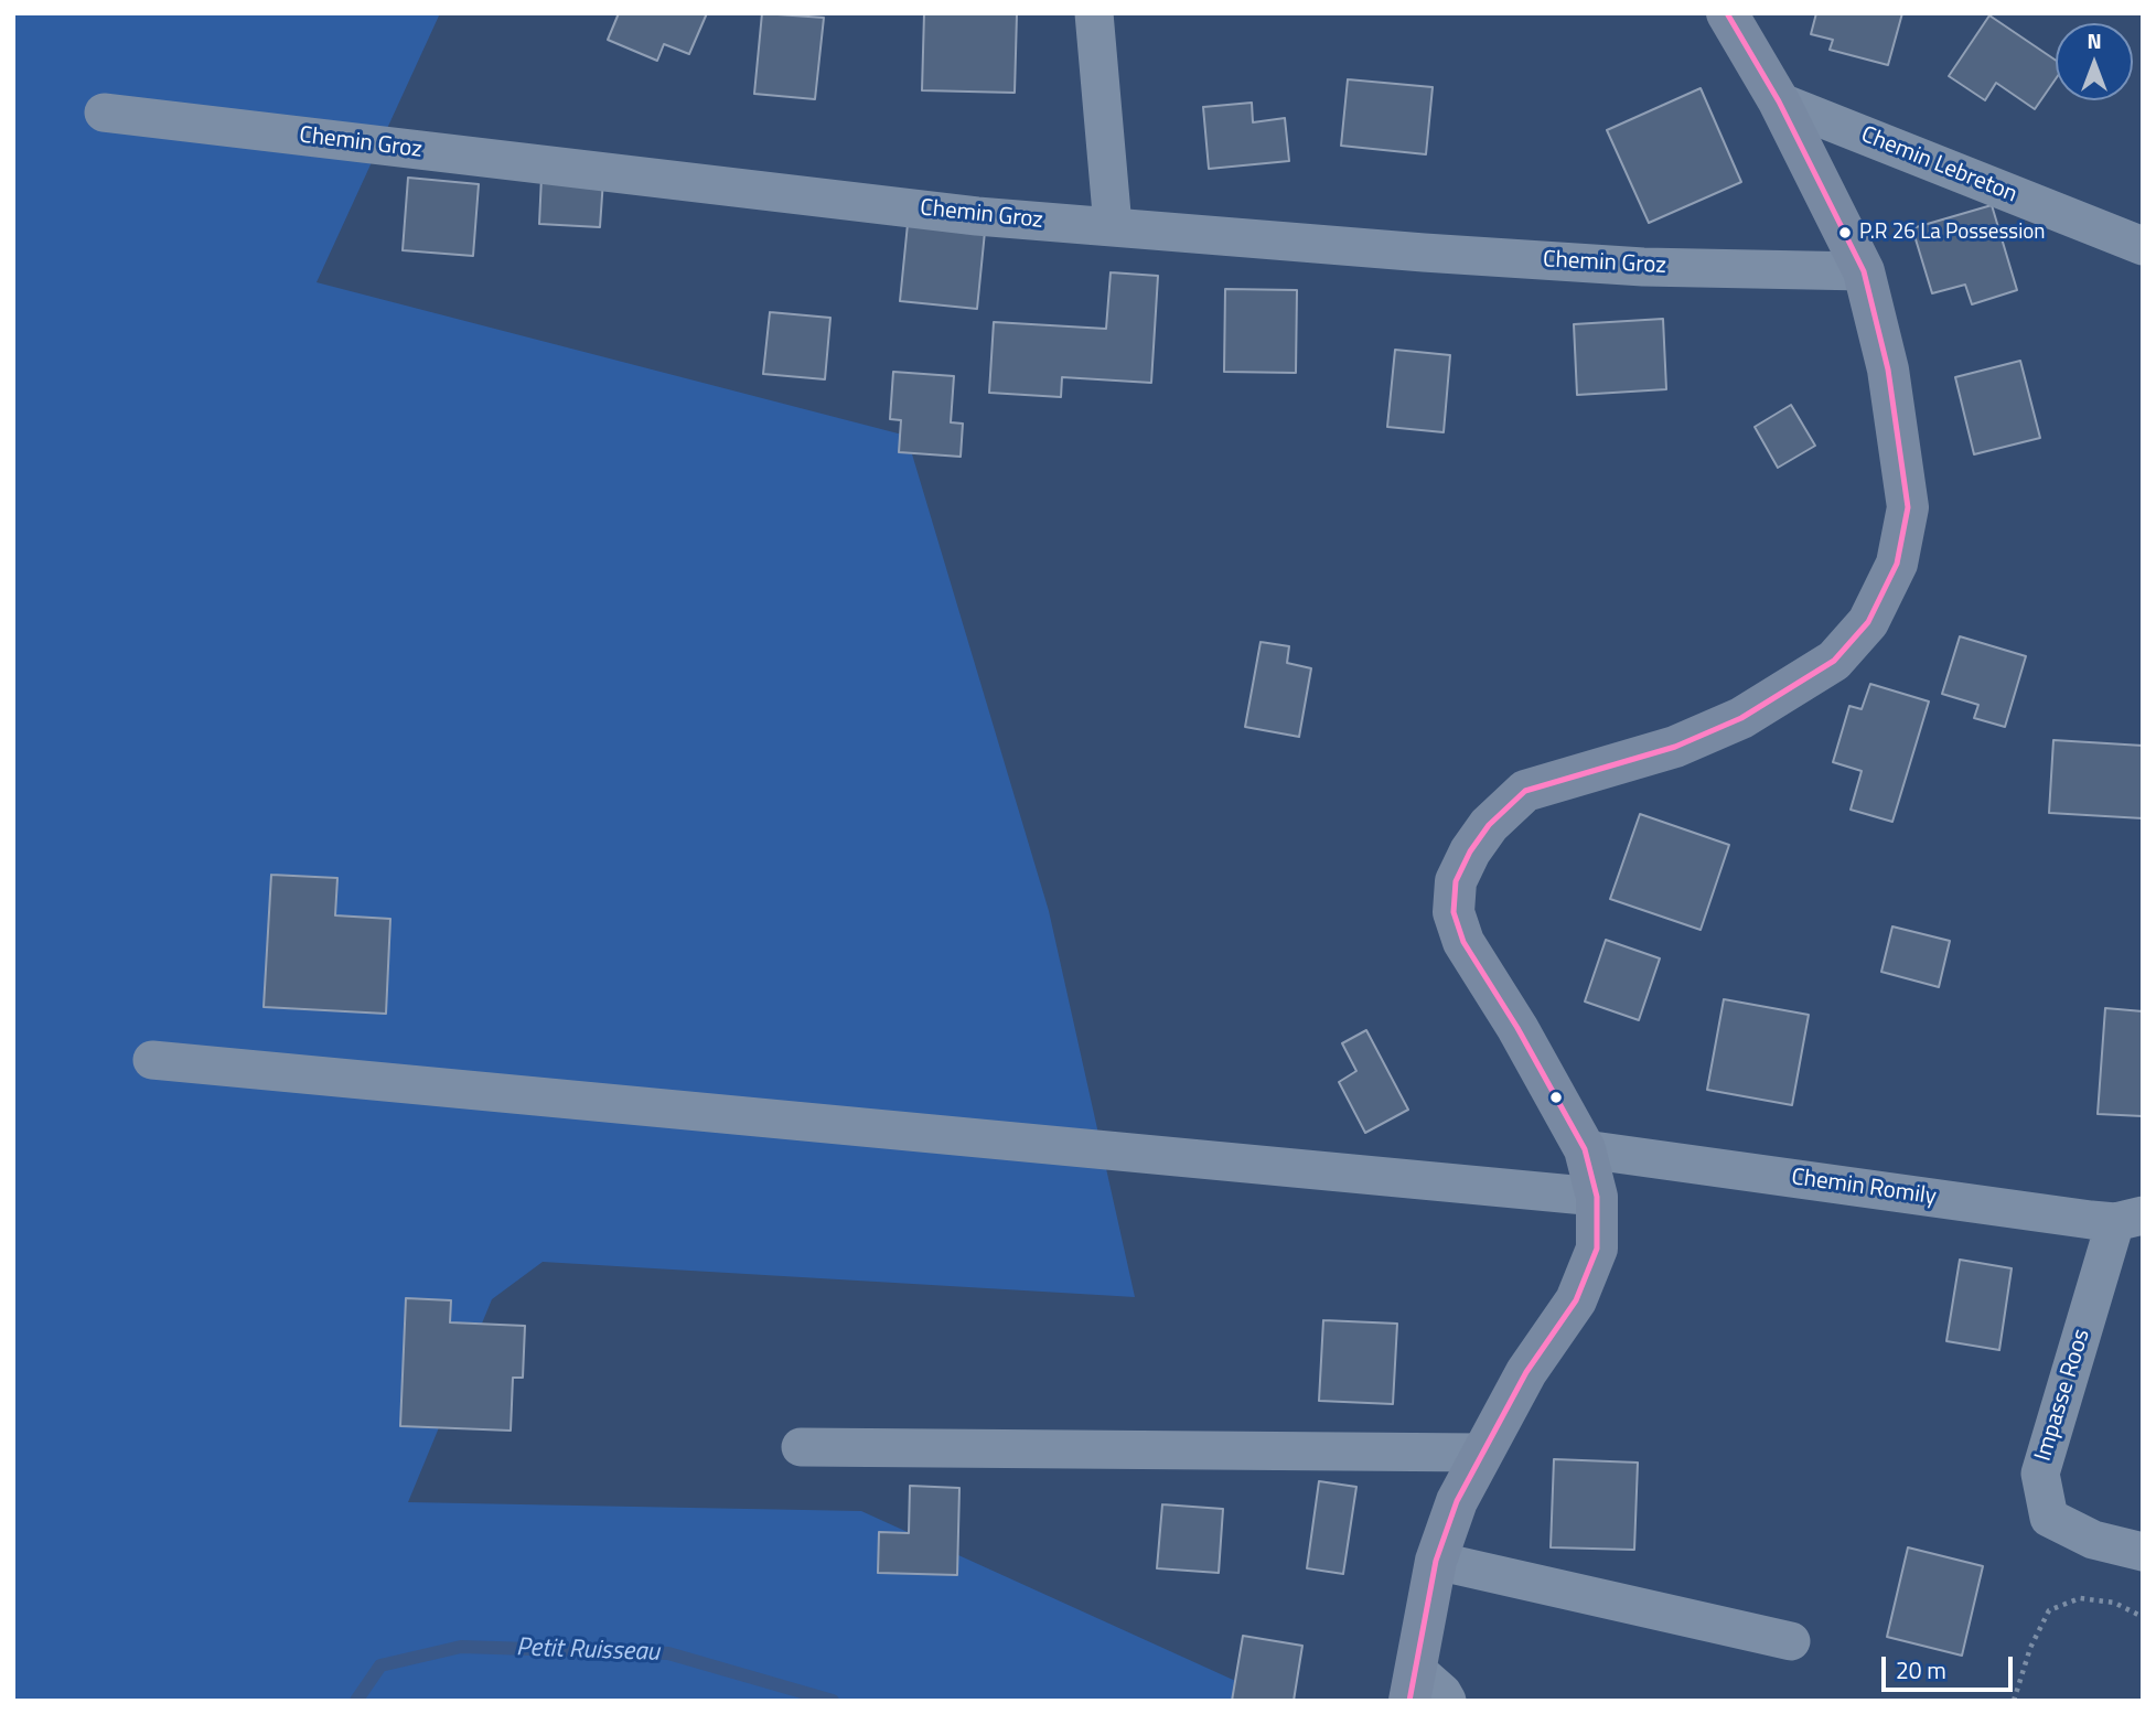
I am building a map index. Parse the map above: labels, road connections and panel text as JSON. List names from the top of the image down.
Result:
{
  "streets": {
    "street": [
      "Chemin Groz",
      "Chemin Lebreton",
      "Chemin Romily",
      "Impasse Roos"
    ]
  },
  "crossings": [
    ["Chemin Romily", "Impasse Roos"]
  ],
  "water": ["Petit Ruisseau"],
  "places": ["P.R 26 La Possession"],
  "scale_bar": "20 m",
  "north": "top"
}
